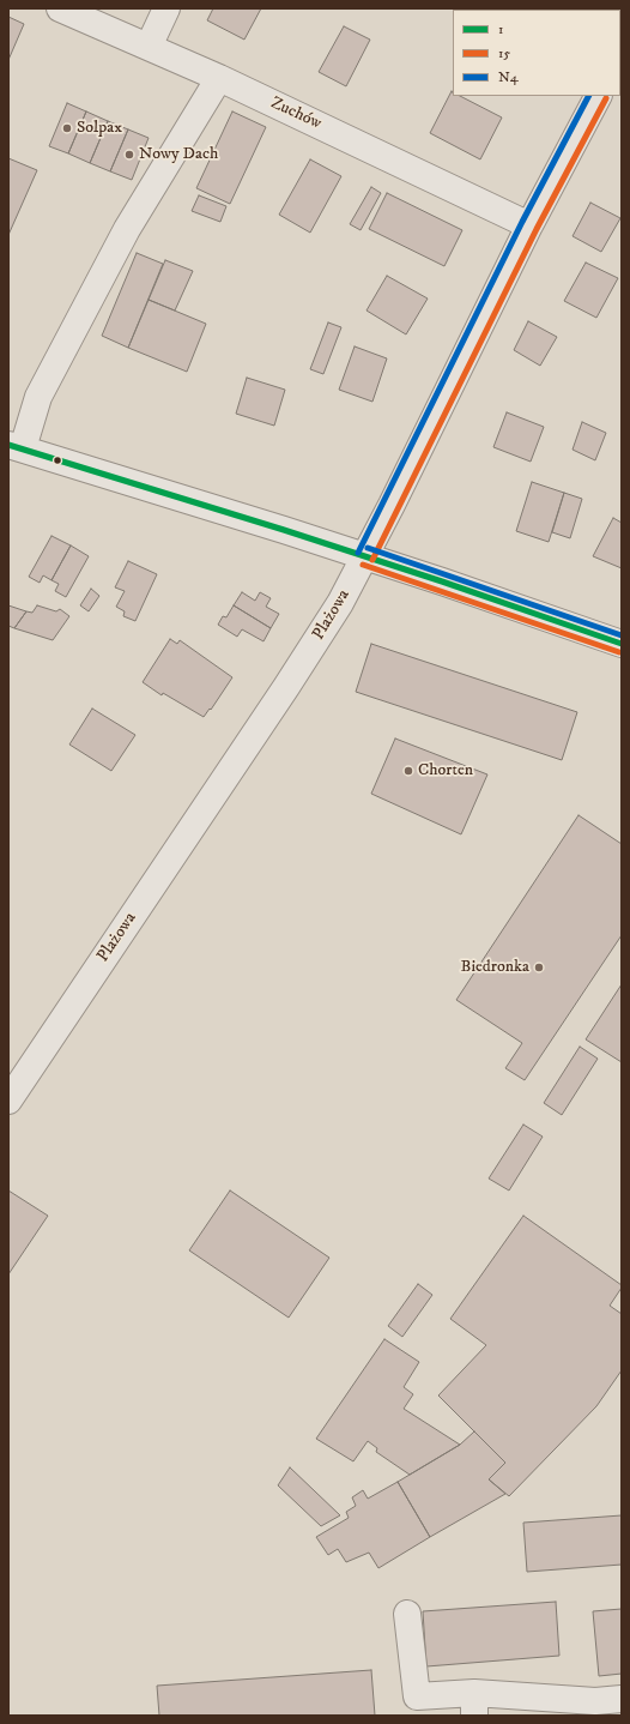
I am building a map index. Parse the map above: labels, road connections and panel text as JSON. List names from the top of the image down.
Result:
{
  "streets": {
    "street": ["Zuchów", "Plażowa"]
  },
  "crossings": [
    ["Zuchów", "Plażowa"]
  ],
  "places": [
    "Solpax",
    "Nowy Dach",
    "Chorten",
    "Biedronka"
  ],
  "lines": ["transit line N4", "transit line 15", "transit line 1"],
  "legend": ["1", "15", "N4"]
}
